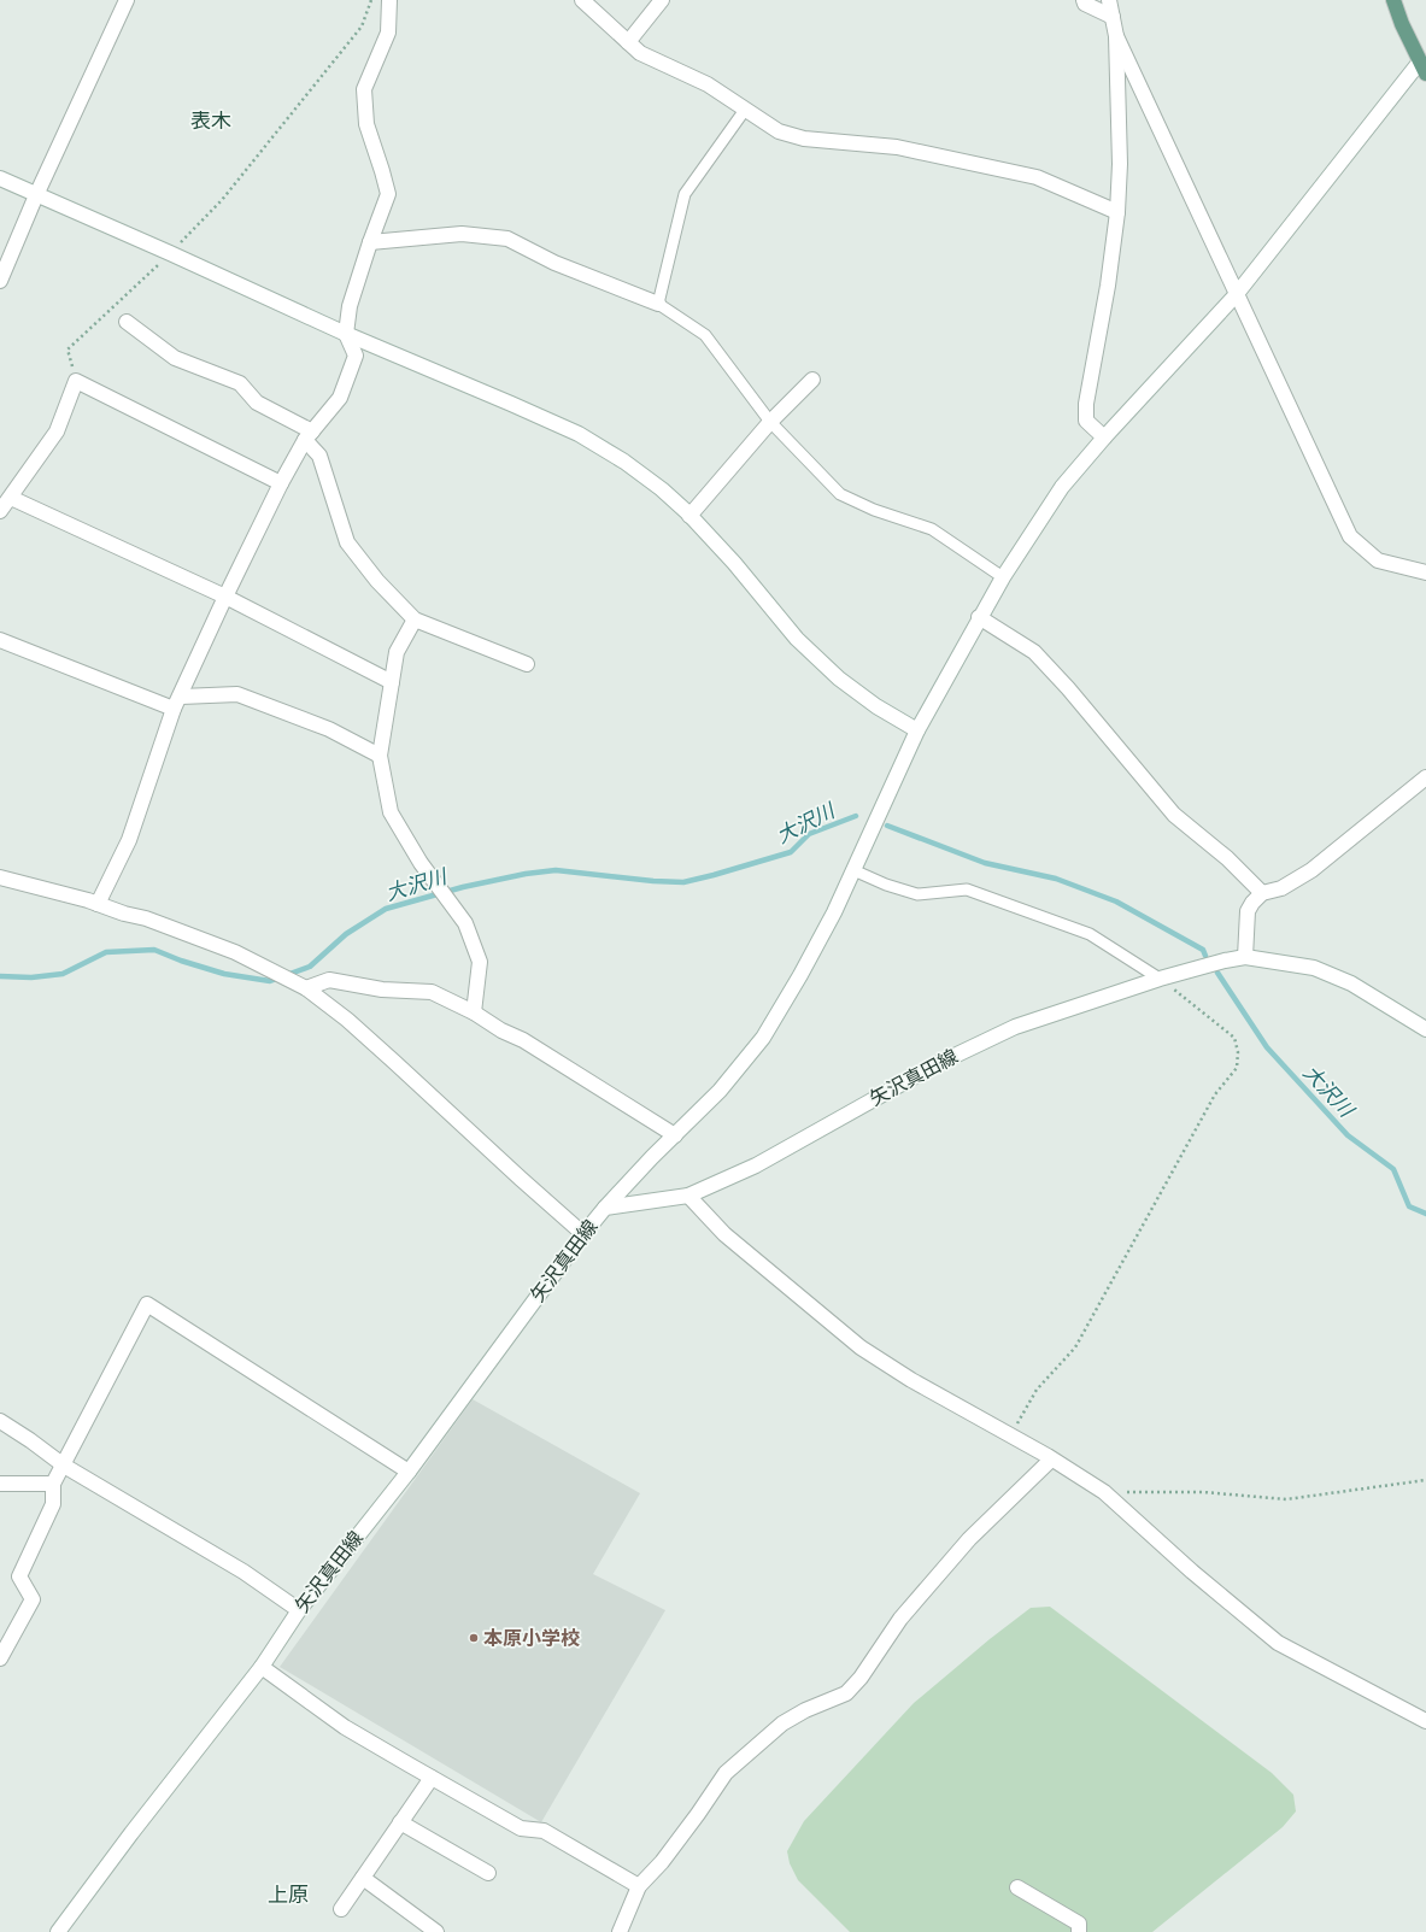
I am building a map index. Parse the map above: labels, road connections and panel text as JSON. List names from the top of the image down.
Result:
{
  "streets": {
    "street": ["矢沢真田線"]
  },
  "districts": ["表木", "上原"],
  "water": ["大沢川"],
  "places": ["本原小学校"]
}
